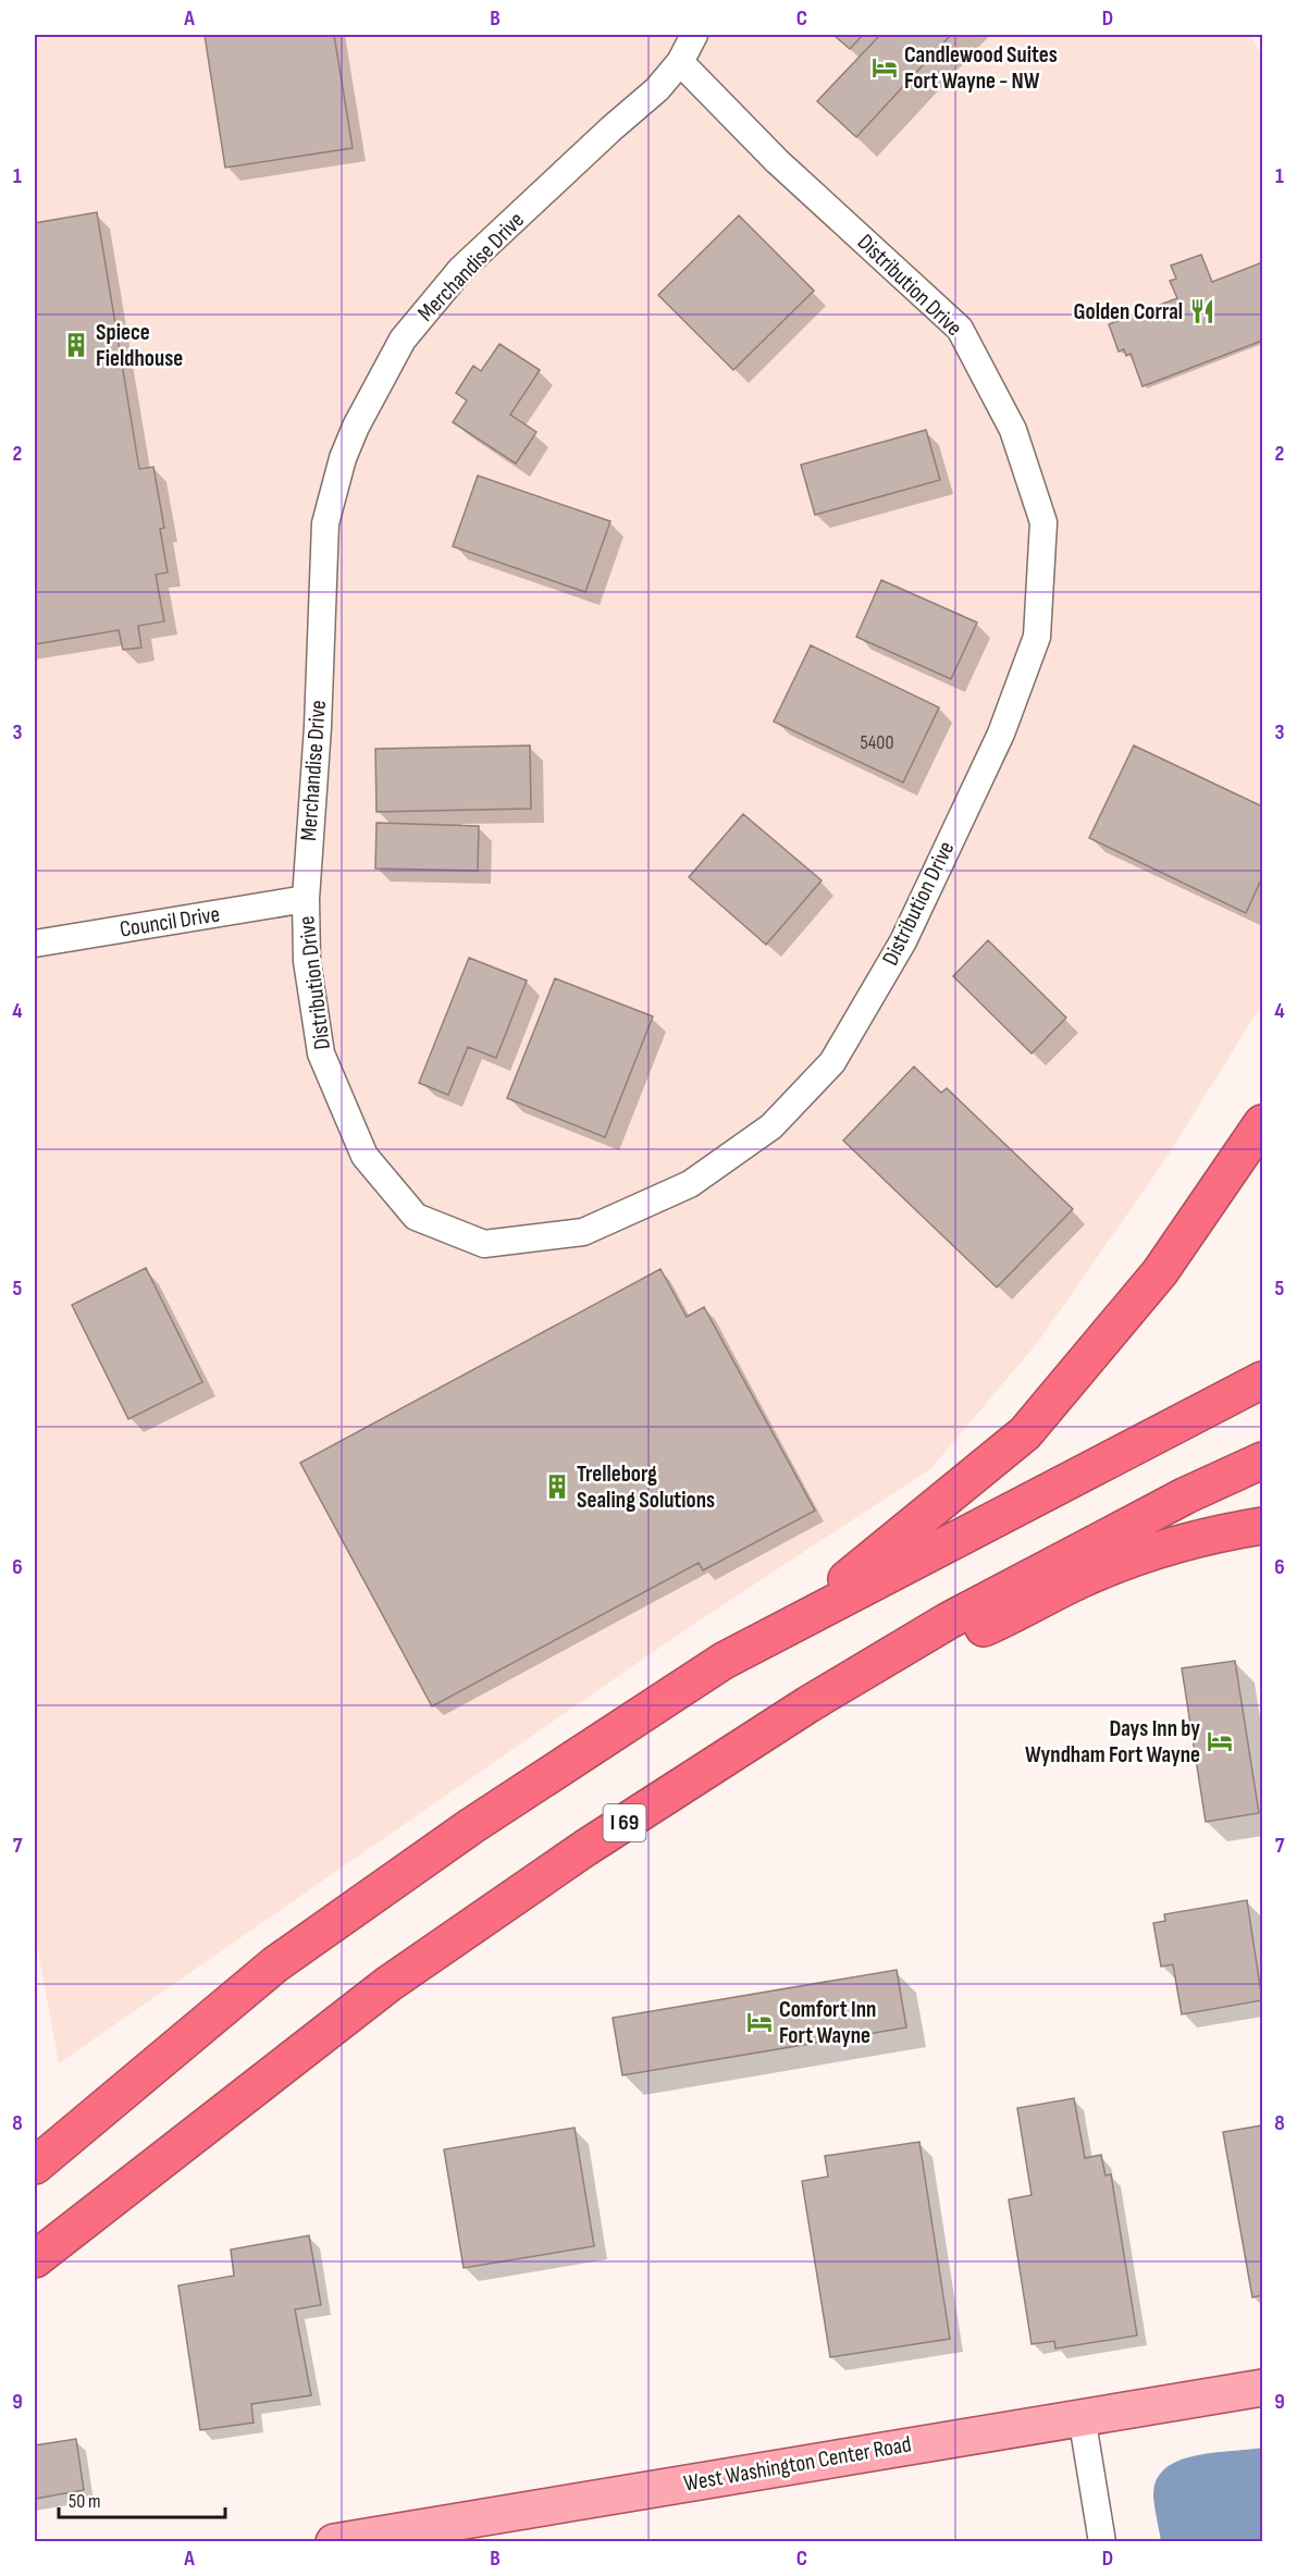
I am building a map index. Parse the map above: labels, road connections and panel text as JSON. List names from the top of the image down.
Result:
{
  "streets": {
    "highway": ["I 69"],
    "main road": ["West Washington Center Road"],
    "street": ["Merchandise Drive", "Distribution Drive", "Council Drive"]
  },
  "crossings": [
    ["Merchandise Drive", "Distribution Drive"],
    ["Merchandise Drive", "Council Drive"],
    ["Distribution Drive", "Council Drive"]
  ],
  "places": {
    "hotel": ["Candlewood Suites Fort Wayne - NW", "Days Inn by Wyndham Fort Wayne", "Comfort Inn Fort Wayne"],
    "restaurant": ["Golden Corral"],
    "building": ["Spiece Fieldhouse", "Trelleborg Sealing Solutions"]
  },
  "house_numbers": ["5400"],
  "scale_bar": "50 m",
  "grid": {
    "columns": [
      "A",
      "B",
      "C",
      "D"
    ],
    "rows": [
      "1",
      "2",
      "3",
      "4",
      "5",
      "6",
      "7",
      "8",
      "9"
    ]
  }
}
